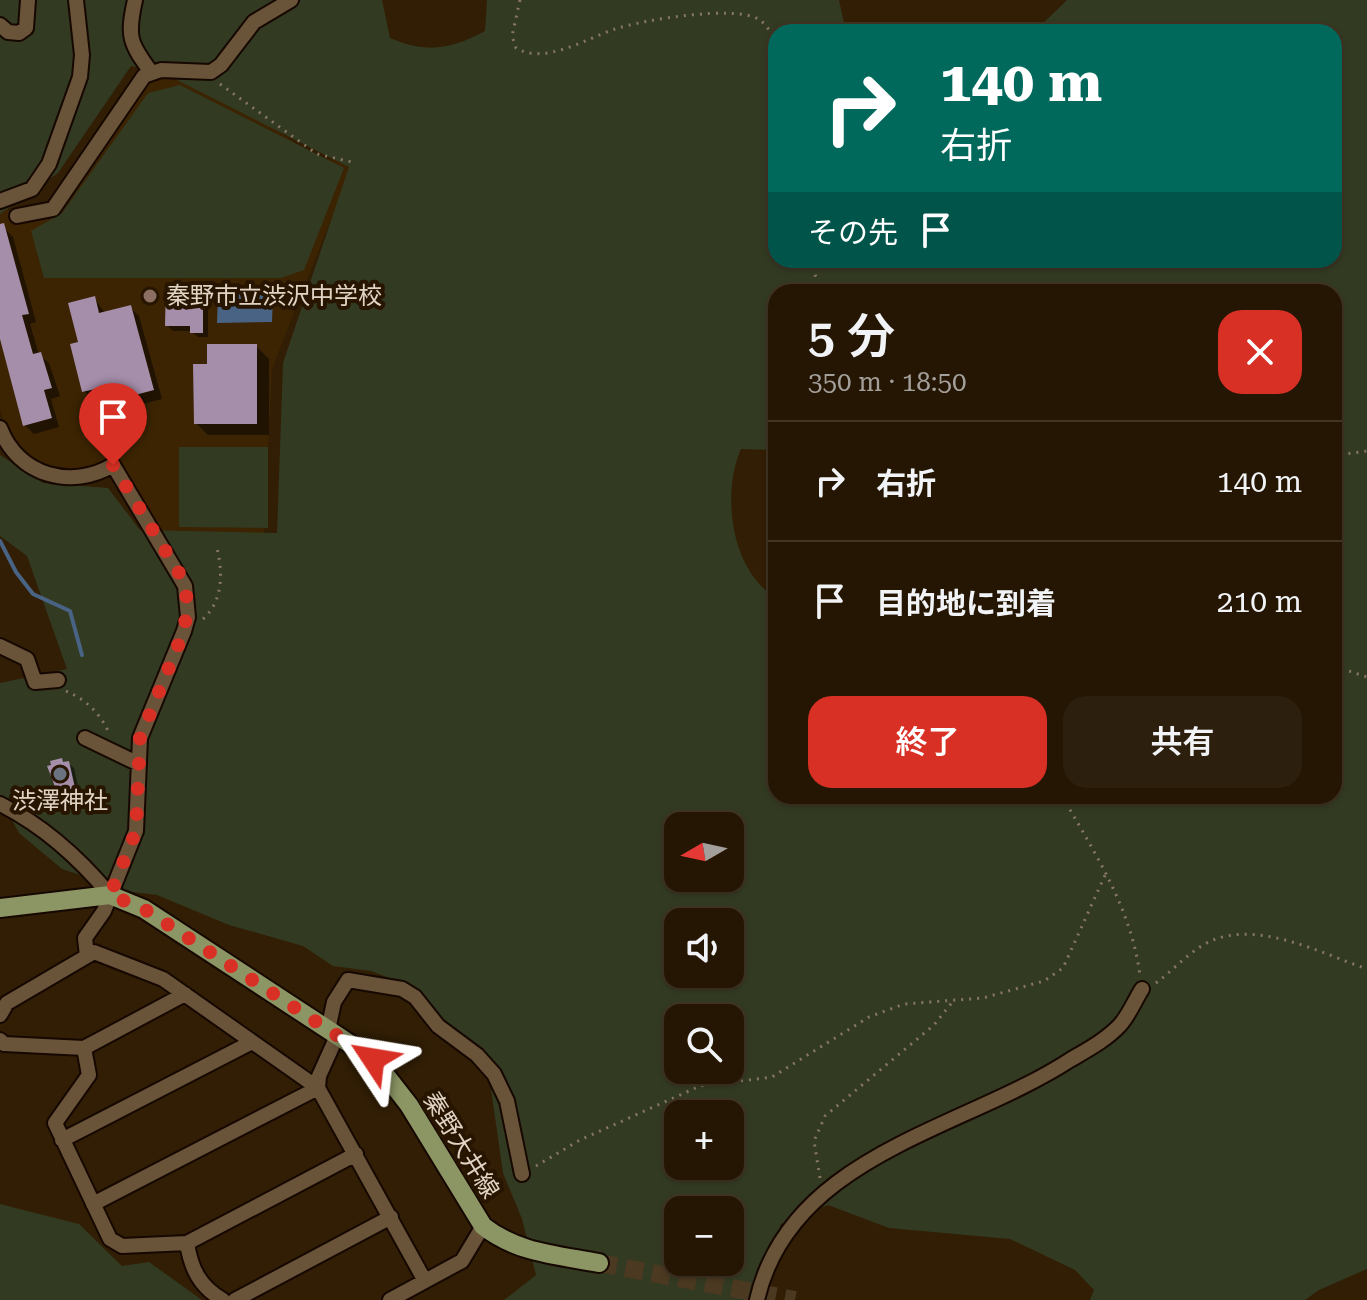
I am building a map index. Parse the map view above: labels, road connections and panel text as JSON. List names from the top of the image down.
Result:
{
  "streets": {
    "main road": ["秦野大井線"]
  },
  "places": ["秦野市立渋沢中学校", "渋澤神社"],
  "north": "left",
  "page": {
    "turn": ["140 m", "右折"],
    "then": "その先",
    "heading": ["5 分", "350 m · 18:50"],
    "list": [
      {
        "name": "右折",
        "value": "140 m"
      },
      {
        "name": "目的地に到着",
        "value": "210 m"
      }
    ],
    "buttons": ["終了", "共有"],
    "map_buttons": ["+", "−"]
  }
}
